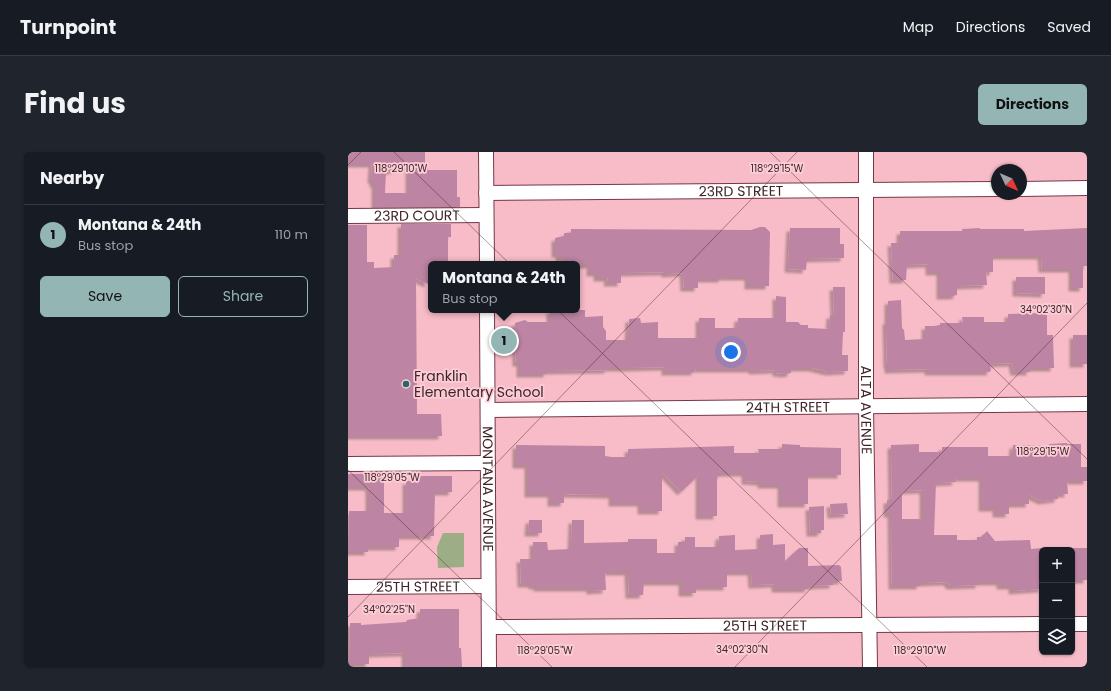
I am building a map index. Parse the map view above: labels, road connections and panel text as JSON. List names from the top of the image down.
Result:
{
  "streets": {
    "street": [
      "23RD STREET",
      "23RD COURT",
      "24TH STREET",
      "ALTA AVENUE",
      "MONTANA AVENUE",
      "25TH STREET"
    ]
  },
  "crossings": [
    ["23RD STREET", "ALTA AVENUE"],
    ["24TH STREET", "ALTA AVENUE"],
    ["24TH STREET", "MONTANA AVENUE"],
    ["ALTA AVENUE", "25TH STREET"],
    ["MONTANA AVENUE", "25TH STREET"]
  ],
  "places": ["Franklin Elementary School"],
  "north": "bottom right",
  "page": {
    "header": "Turnpoint",
    "nav": ["Map", "Directions", "Saved"],
    "title": "Find us",
    "buttons": [
      "Directions",
      ["Save", "Share"]
    ],
    "heading": "Nearby",
    "list": [
      {
        "mark": "1",
        "name": "Montana & 24th",
        "note": "Bus stop",
        "value": "110 m"
      }
    ],
    "popup": ["Montana & 24th", "Bus stop"],
    "pins": "1",
    "map_buttons": ["+", "−"]
  },
  "coordinates": [
    "118°29'10\"W",
    "118°29'15\"W",
    "34°02'30\"N",
    "118°29'05\"W",
    "34°02'25\"N"
  ]
}
